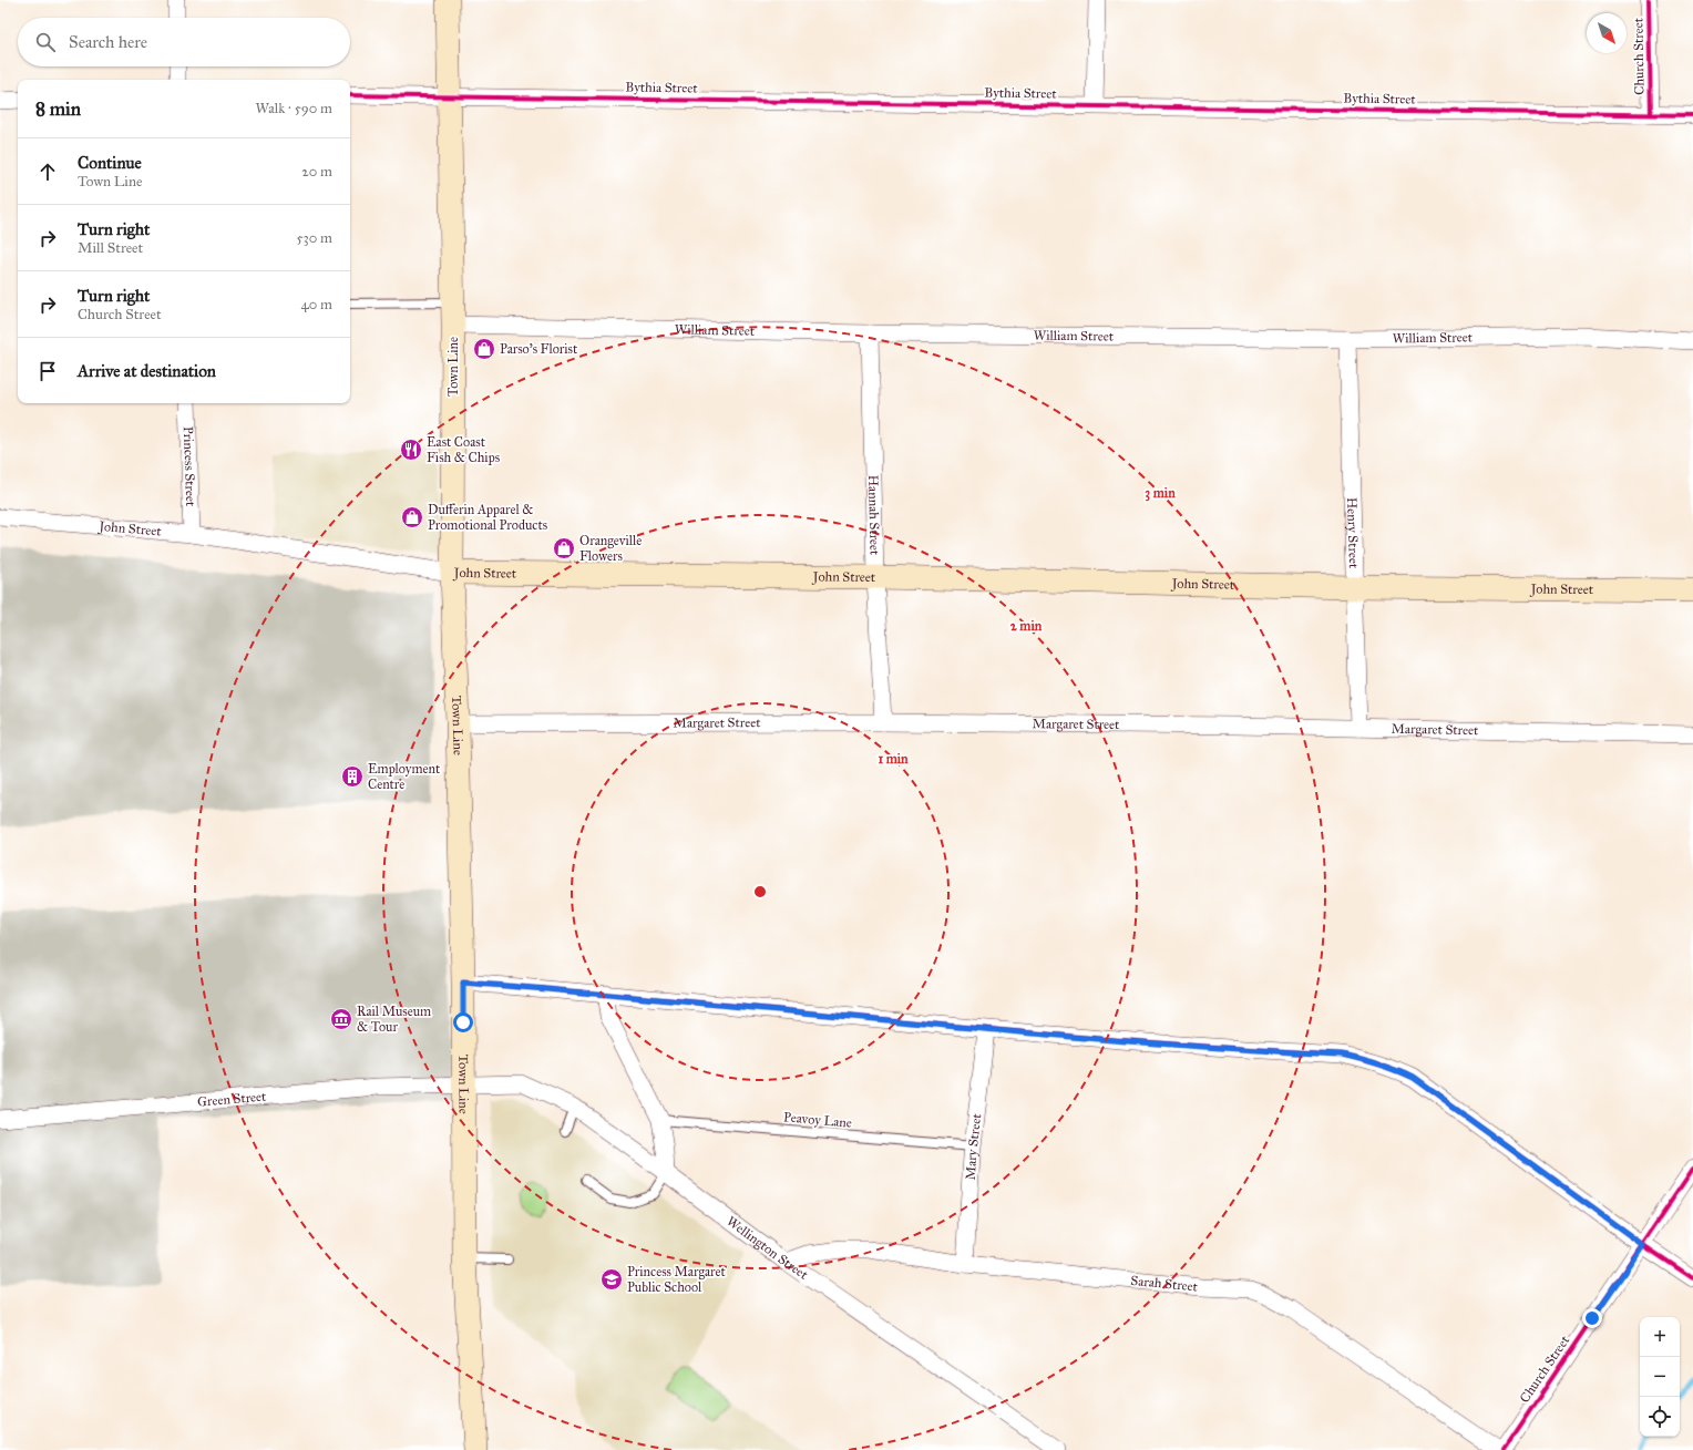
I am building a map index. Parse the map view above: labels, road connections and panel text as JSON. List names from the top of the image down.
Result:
{
  "streets": {
    "main road": ["Town Line", "John Street"],
    "street": [
      "Church Street",
      "Bythia Street",
      "William Street",
      "Princess Street",
      "Hannah Street",
      "Henry Street",
      "Margaret Street",
      "Green Street",
      "Mary Street",
      "Wellington Street",
      "Sarah Street"
    ],
    "lane": ["Peavoy Lane"]
  },
  "crossings": [
    ["Church Street", "Bythia Street"],
    ["Bythia Street", "Town Line"],
    ["William Street", "Town Line"],
    ["William Street", "Hannah Street"],
    ["William Street", "Henry Street"],
    ["Town Line", "John Street"],
    ["Town Line", "Margaret Street"],
    ["Town Line", "Green Street"],
    ["Town Line", "Wellington Street"],
    ["Princess Street", "John Street"],
    ["Hannah Street", "John Street"],
    ["Hannah Street", "Margaret Street"],
    ["John Street", "Henry Street"],
    ["Henry Street", "Margaret Street"],
    ["Green Street", "Wellington Street"],
    ["Peavoy Lane", "Mary Street"],
    ["Mary Street", "Sarah Street"],
    ["Wellington Street", "Sarah Street"]
  ],
  "places": {
    "shop": ["Parso's Florist", "Dufferin Apparel & Promotional Products", "Orangeville Flowers"],
    "restaurant": ["East Coast Fish & Chips"],
    "building": ["Employment Centre"],
    "museum": ["Rail Museum & Tour"],
    "school or university": ["Princess Margaret Public School"]
  },
  "north": "bottom right",
  "page": {
    "search": "Search here",
    "heading": ["8 min", "Walk · 590 m"],
    "list": [
      ["Continue", "Town Line", "20 m"],
      ["Turn right", "Mill Street", "530 m"],
      ["Turn right", "Church Street", "40 m"],
      "Arrive at destination"
    ],
    "map_buttons": ["+", "−"]
  },
  "rings": ["3 min", "2 min", "1 min"]
}
